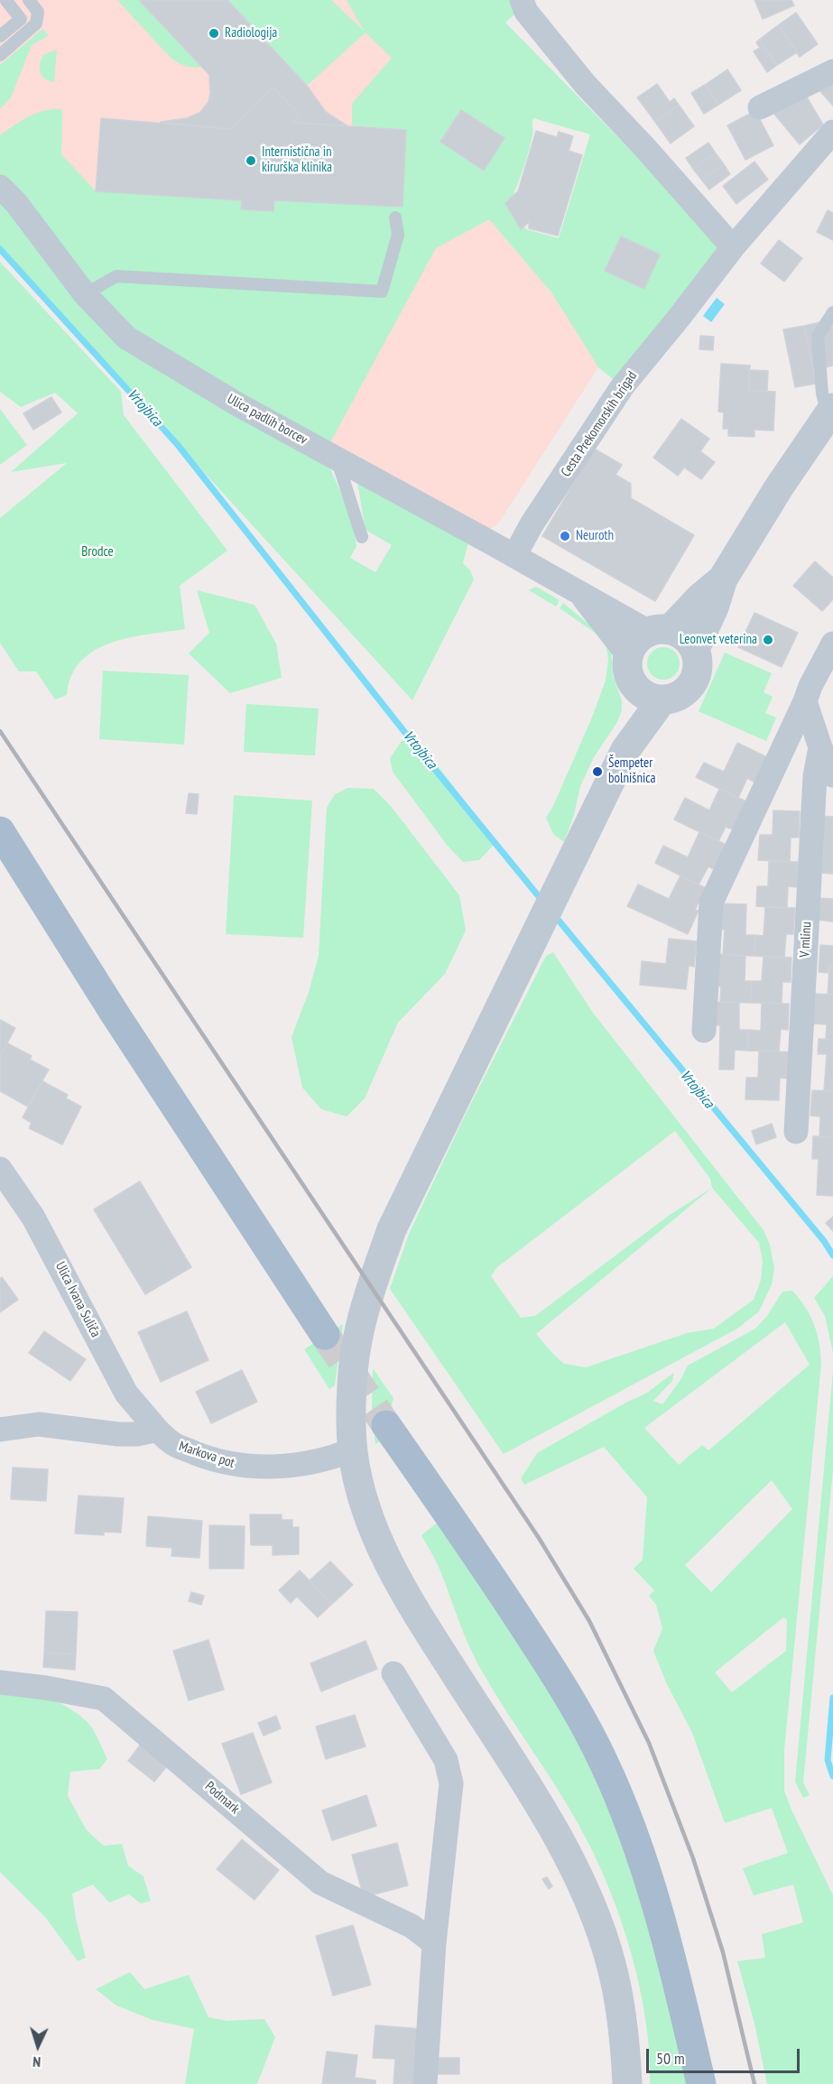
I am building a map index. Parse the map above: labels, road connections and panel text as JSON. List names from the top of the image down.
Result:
{
  "streets": {
    "street": [
      "Ulica padlih borcev",
      "Cesta Prekomorskih brigad",
      "V mlinu",
      "Ulica Ivana Suliča",
      "Markova pot",
      "Podmark"
    ]
  },
  "crossings": [
    ["Ulica padlih borcev", "Cesta Prekomorskih brigad"],
    ["Ulica Ivana Suliča", "Markova pot"]
  ],
  "water": ["Vrtojbica"],
  "parks": ["Brodce"],
  "places": [
    "Radiologija",
    "Internistična in kirurška klinika",
    "Neuroth",
    "Leonvet veterina",
    "Šempeter bolnišnica"
  ],
  "scale_bar": "50 m",
  "north": "bottom"
}
